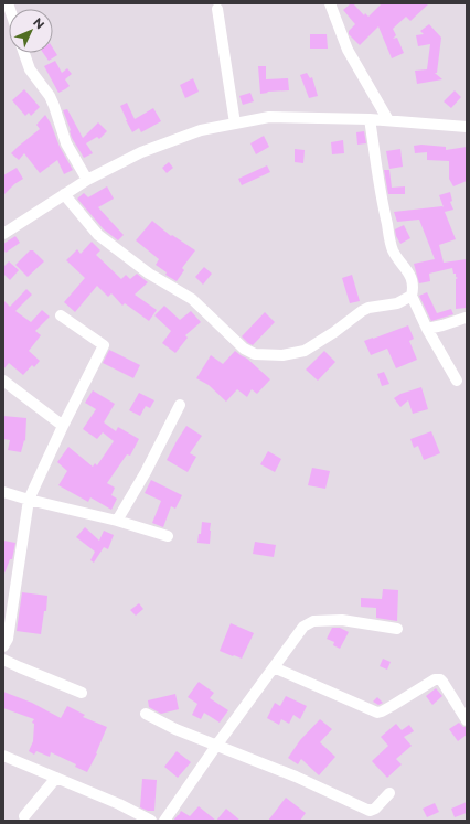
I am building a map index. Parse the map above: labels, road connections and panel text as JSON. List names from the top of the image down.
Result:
{
  "north": "top right"
}
